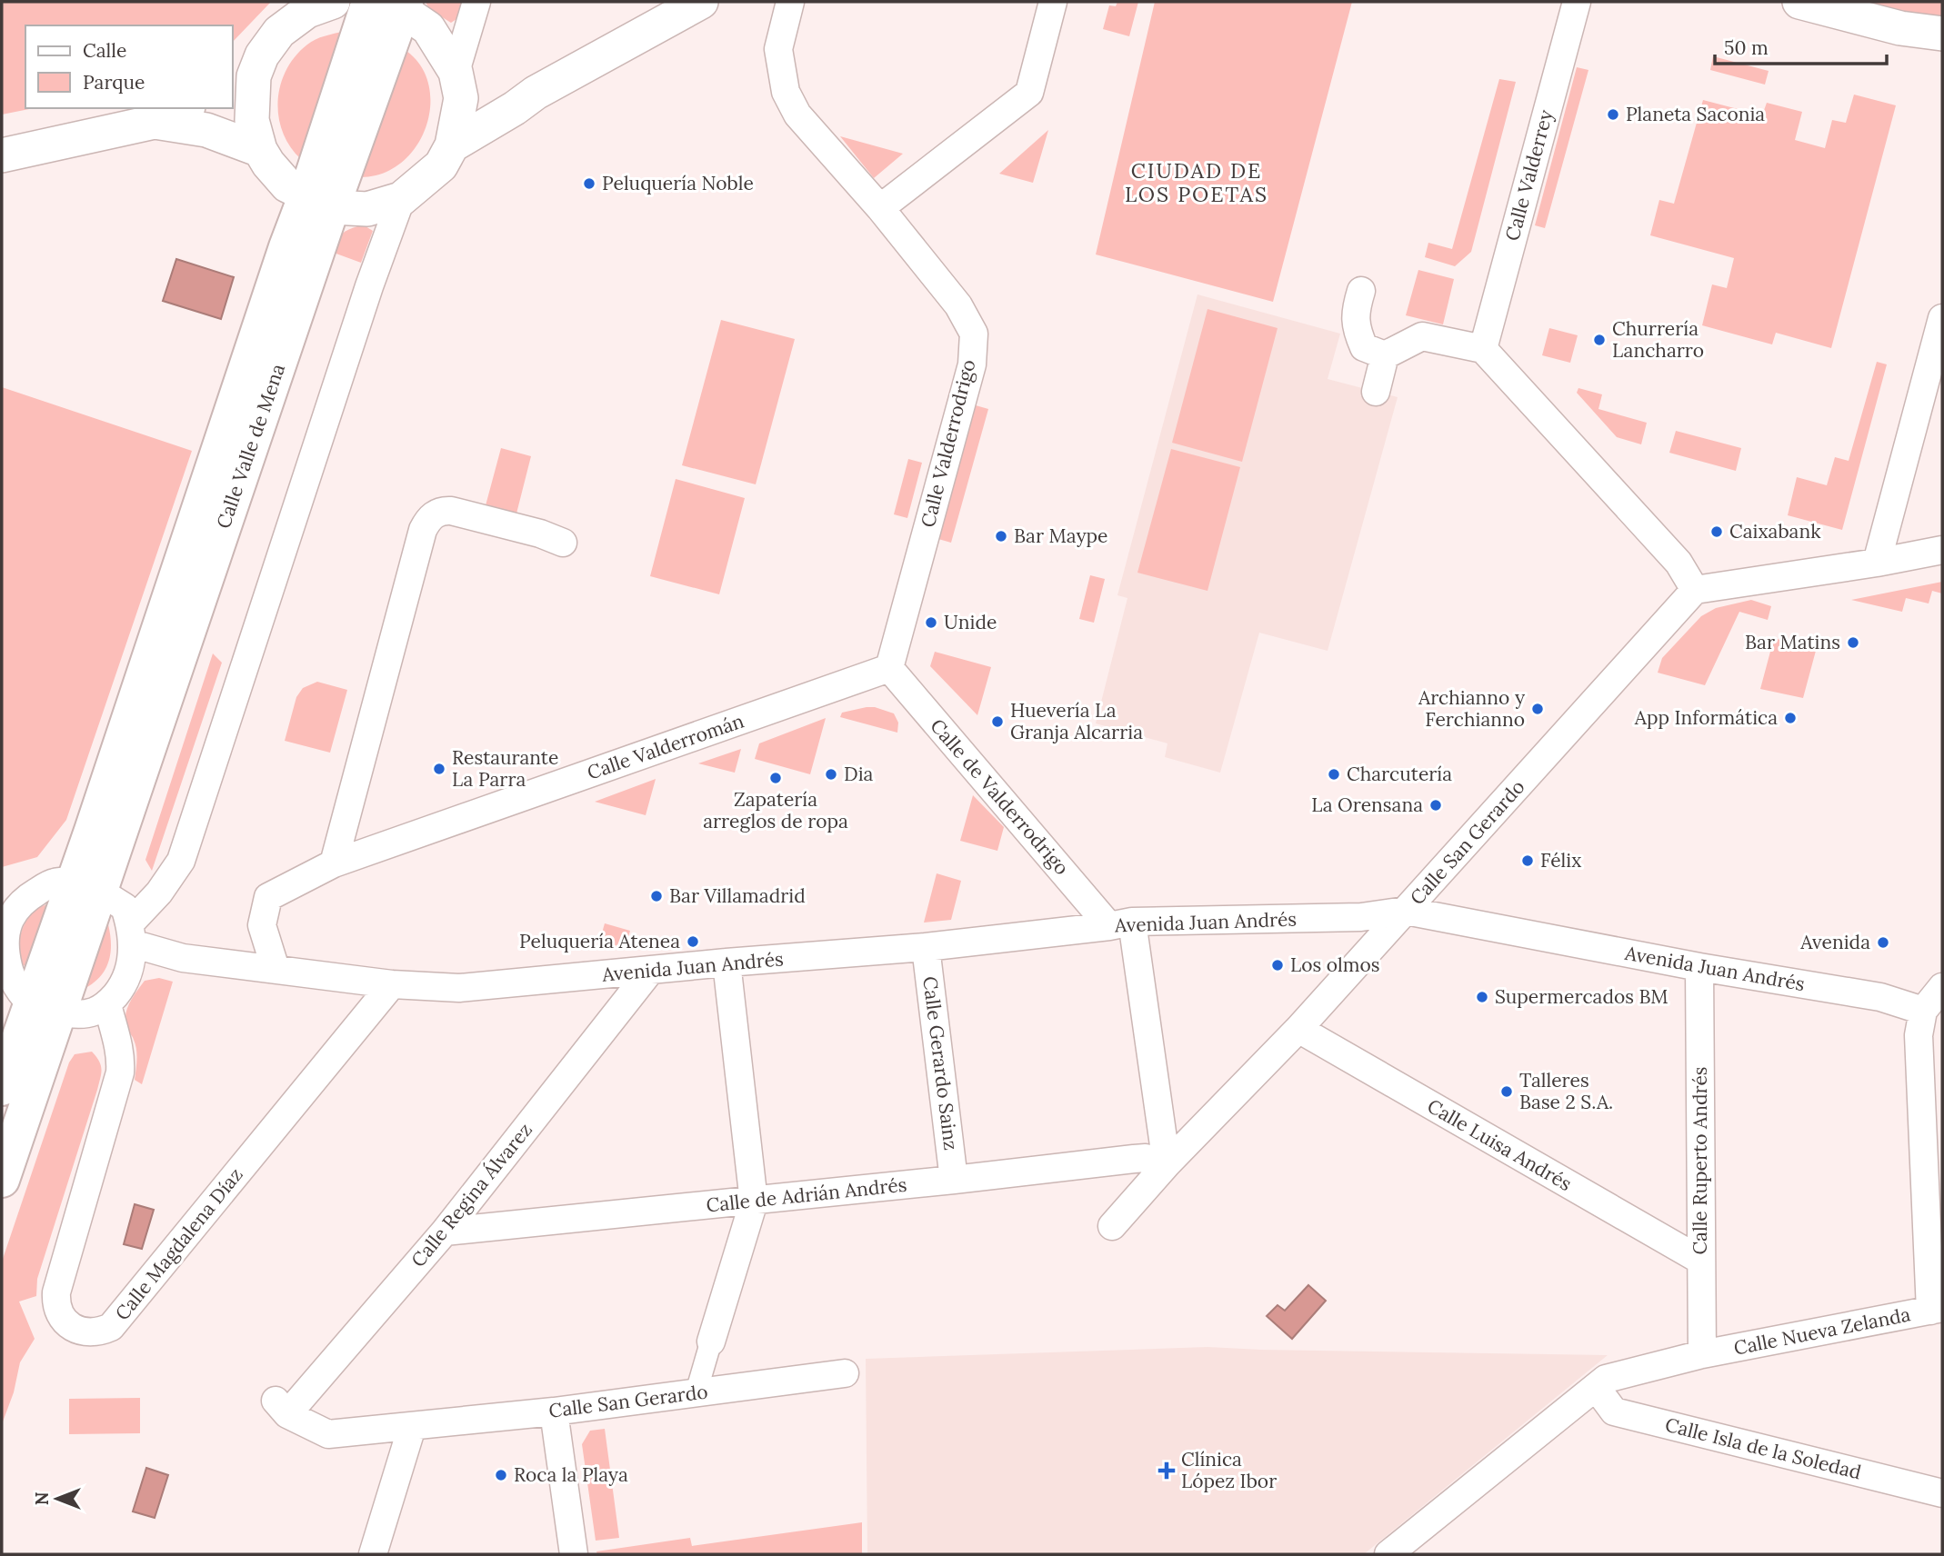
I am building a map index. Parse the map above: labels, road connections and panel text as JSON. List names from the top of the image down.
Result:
{
  "streets": {
    "main road": ["Calle Valle de Mena"],
    "street": [
      "Calle Valderrey",
      "Calle Valderrodrigo",
      "Calle Valderromán",
      "Calle de Valderrodrigo",
      "Calle San Gerardo",
      "Avenida Juan Andrés",
      "Calle Gerardo Sainz",
      "Calle Luisa Andrés",
      "Calle Ruperto Andrés",
      "Calle Regina Álvarez",
      "Calle de Adrián Andrés",
      "Calle Magdalena Díaz",
      "Calle Nueva Zelanda",
      "Calle Isla de la Soledad"
    ]
  },
  "crossings": [
    ["Calle Valderrodrigo", "Calle Valderromán"],
    ["Calle Valderrodrigo", "Calle de Valderrodrigo"],
    ["Calle Valderromán", "Calle de Valderrodrigo"],
    ["Calle Valderromán", "Avenida Juan Andrés"],
    ["Calle de Valderrodrigo", "Avenida Juan Andrés"],
    ["Calle San Gerardo", "Avenida Juan Andrés"],
    ["Calle San Gerardo", "Calle Luisa Andrés"],
    ["Calle San Gerardo", "Calle Regina Álvarez"],
    ["Calle San Gerardo", "Calle de Adrián Andrés"],
    ["Avenida Juan Andrés", "Calle Gerardo Sainz"],
    ["Avenida Juan Andrés", "Calle Ruperto Andrés"],
    ["Avenida Juan Andrés", "Calle Regina Álvarez"],
    ["Avenida Juan Andrés", "Calle Magdalena Díaz"],
    ["Calle Gerardo Sainz", "Calle de Adrián Andrés"],
    ["Calle Luisa Andrés", "Calle Ruperto Andrés"],
    ["Calle Ruperto Andrés", "Calle Nueva Zelanda"],
    ["Calle Regina Álvarez", "Calle de Adrián Andrés"],
    ["Calle Nueva Zelanda", "Calle Isla de la Soledad"]
  ],
  "districts": ["CIUDAD DE LOS POETAS"],
  "places": {
    "other": [
      "Planeta Saconia",
      "Peluquería Noble",
      "Churrería Lancharro",
      "Caixabank",
      "Bar Maype",
      "Unide",
      "Bar Matins",
      "Archianno y Ferchianno",
      "App Informática",
      "Huevería La Granja Alcarria",
      "Restaurante La Parra",
      "Dia",
      "Charcutería",
      "Zapatería arreglos de ropa",
      "La Orensana",
      "Félix",
      "Bar Villamadrid",
      "Peluquería Atenea",
      "Avenida",
      "Los olmos",
      "Supermercados BM",
      "Talleres Base 2 S.A.",
      "Roca la Playa"
    ],
    "health": ["Clínica López Ibor"]
  },
  "legend": ["Calle", "Parque"],
  "scale_bar": "50 m",
  "north": "left"
}
